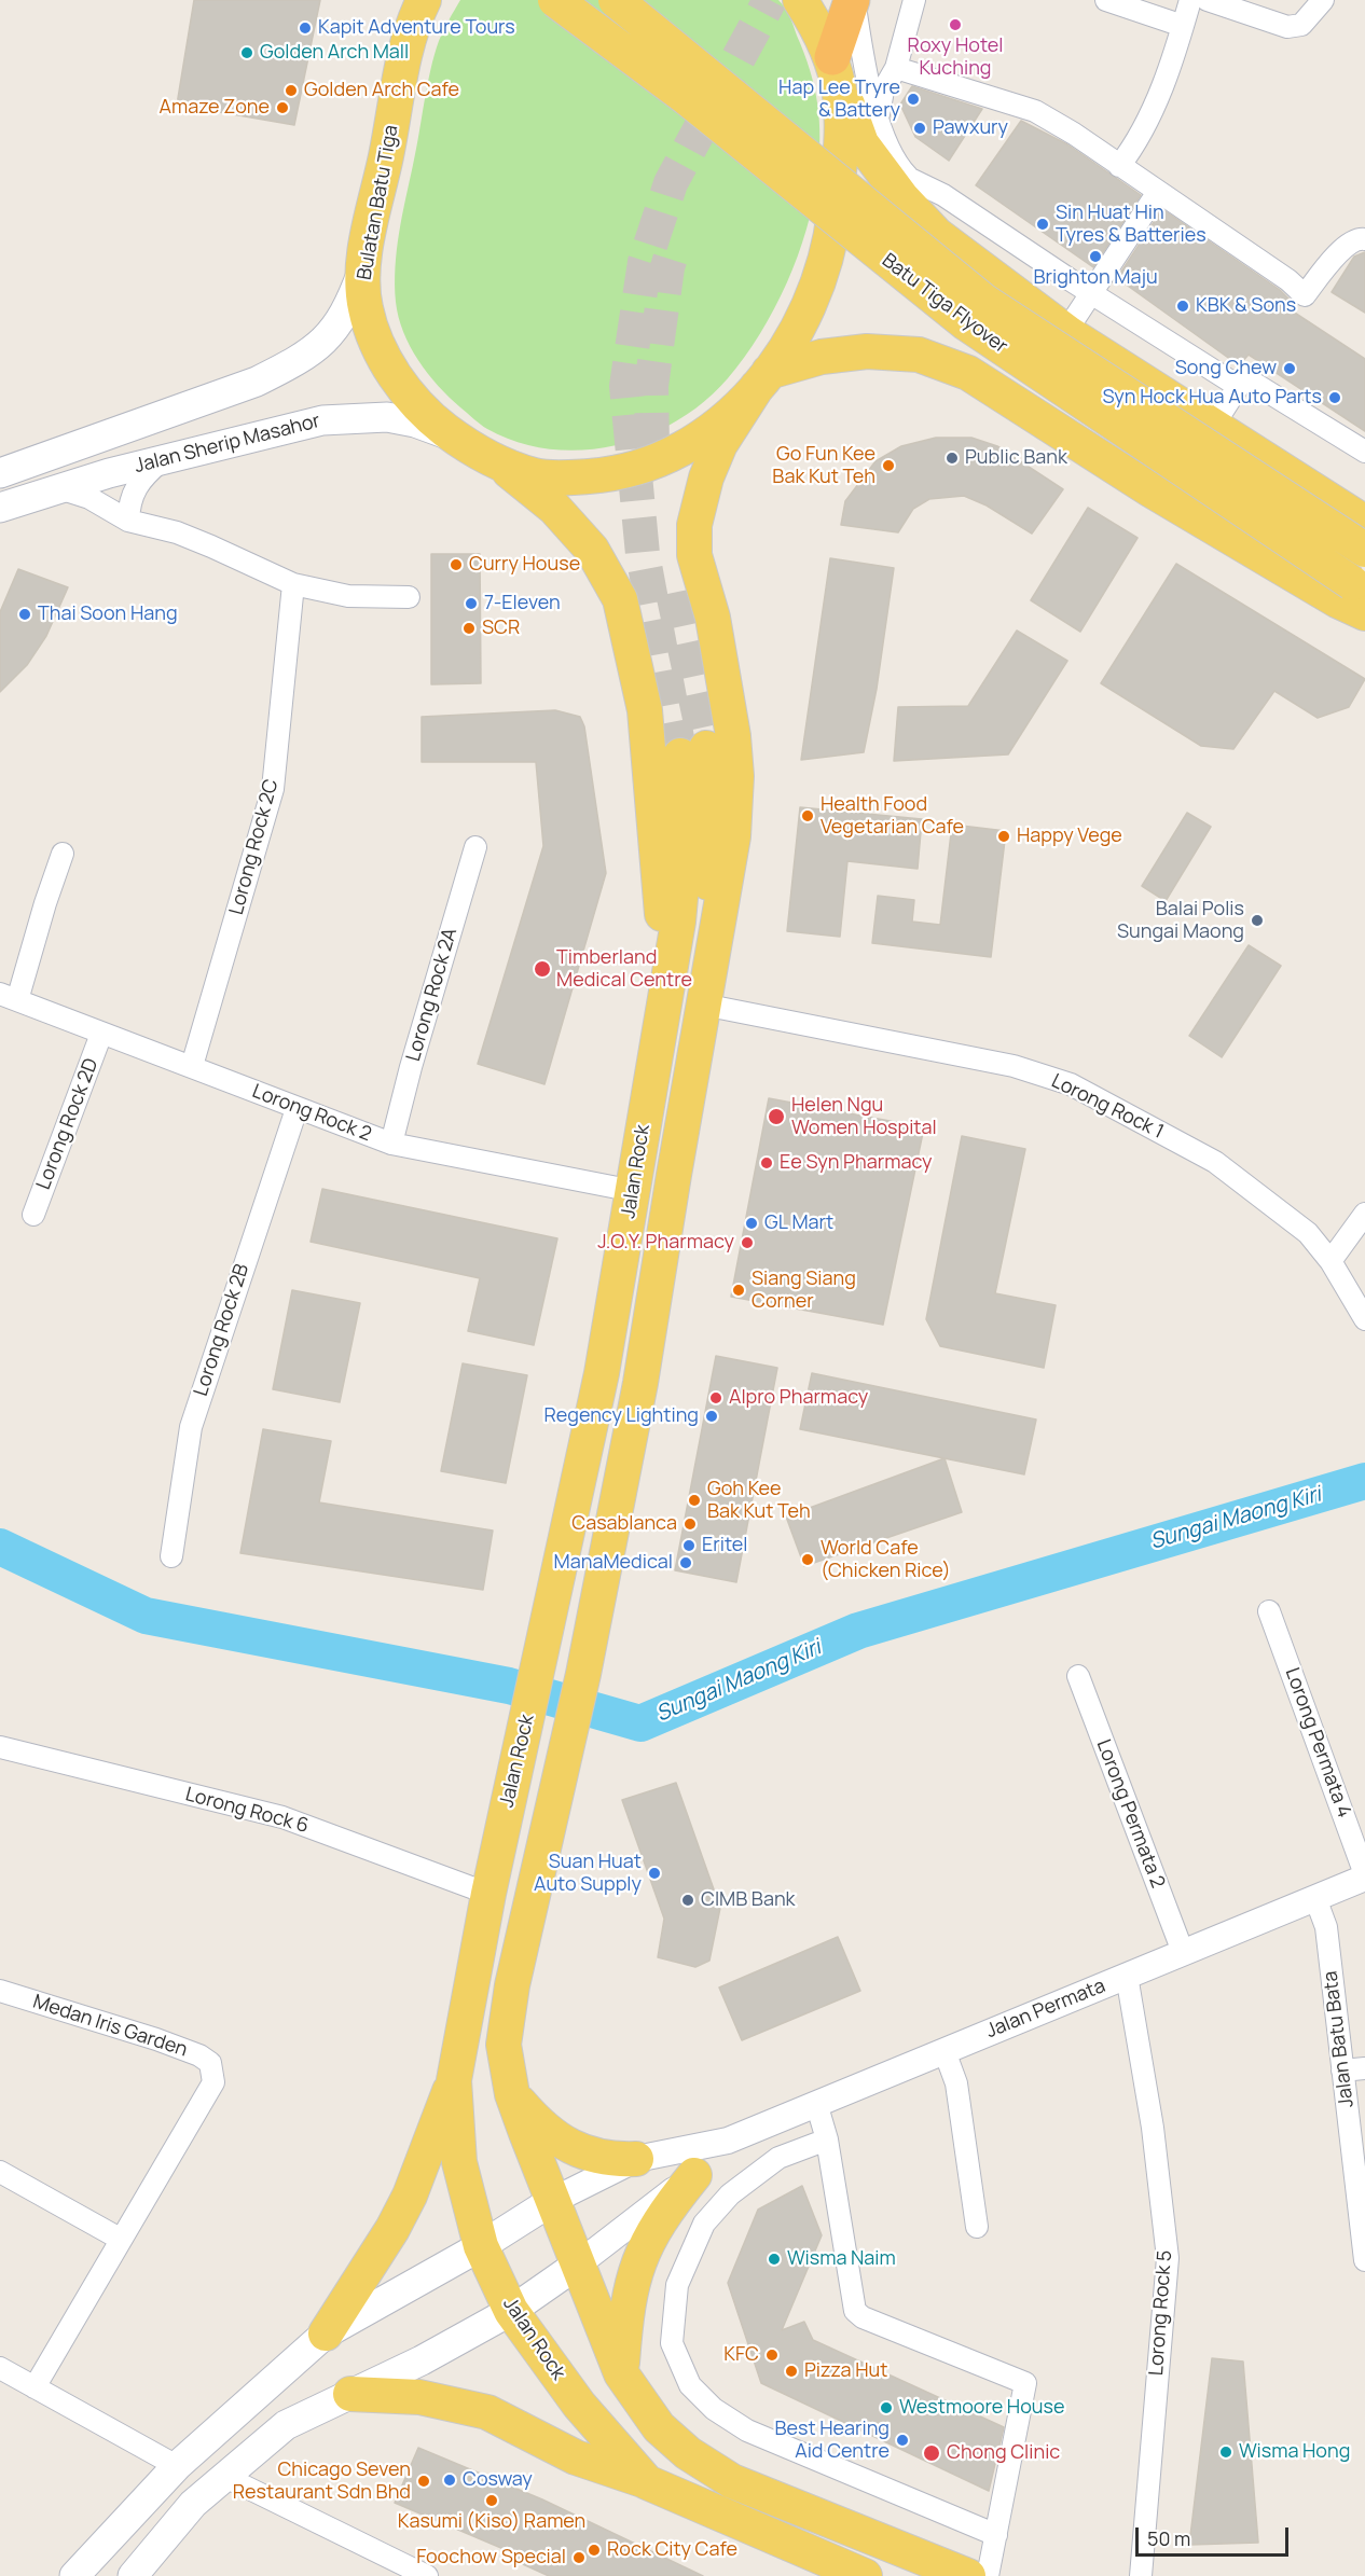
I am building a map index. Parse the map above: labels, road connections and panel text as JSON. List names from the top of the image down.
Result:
{
  "streets": {
    "main road": [
      "Bulatan Batu Tiga",
      "Batu Tiga Flyover",
      "Jalan Sherip Masahor",
      "Jalan Rock"
    ],
    "street": [
      "Lorong Rock 2C",
      "Lorong Rock 2A",
      "Lorong Rock 1",
      "Lorong Rock 2",
      "Lorong Rock 2D",
      "Lorong Rock 2B",
      "Lorong Permata 4",
      "Lorong Rock 6",
      "Lorong Permata 2",
      "Jalan Permata",
      "Medan Iris Garden",
      "Jalan Batu Bata",
      "Lorong Rock 5"
    ]
  },
  "crossings": [
    ["Bulatan Batu Tiga", "Jalan Sherip Masahor"],
    ["Bulatan Batu Tiga", "Jalan Rock"],
    ["Lorong Rock 2C", "Lorong Rock 2"],
    ["Lorong Rock 2A", "Lorong Rock 2"],
    ["Lorong Rock 1", "Jalan Rock"],
    ["Lorong Rock 2", "Lorong Rock 2D"],
    ["Lorong Rock 2", "Jalan Rock"],
    ["Lorong Rock 2", "Lorong Rock 2B"],
    ["Jalan Rock", "Lorong Rock 6"],
    ["Lorong Permata 4", "Jalan Permata"],
    ["Lorong Permata 2", "Jalan Permata"],
    ["Jalan Permata", "Jalan Batu Bata"],
    ["Jalan Permata", "Lorong Rock 5"]
  ],
  "water": ["Sungai Maong Kiri"],
  "places": [
    "Roxy Hotel Kuching",
    "Kapit Adventure Tours",
    "Golden Arch Mall",
    "Golden Arch Cafe",
    "Hap Lee Tryre & Battery",
    "Amaze Zone",
    "Pawxury",
    "Sin Huat Hin Tyres & Batteries",
    "Brighton Maju",
    "KBK & Sons",
    "Song Chew",
    "Syn Hock Hua Auto Parts",
    "Public Bank",
    "Go Fun Kee Bak Kut Teh",
    "Curry House",
    "7-Eleven",
    "Thai Soon Hang",
    "SCR",
    "Health Food Vegetarian Cafe",
    "Happy Vege",
    "Balai Polis Sungai Maong",
    "Timberland Medical Centre",
    "Helen Ngu Women Hospital",
    "Ee Syn Pharmacy",
    "GL Mart",
    "J.O.Y. Pharmacy",
    "Siang Siang Corner",
    "Alpro Pharmacy",
    "Regency Lighting",
    "Goh Kee Bak Kut Teh",
    "Casablanca",
    "Eritel",
    "World Cafe (Chicken Rice)",
    "ManaMedical",
    "Suan Huat Auto Supply",
    "CIMB Bank",
    "Wisma Naim",
    "KFC",
    "Pizza Hut",
    "Westmoore House",
    "Best Hearing Aid Centre",
    "Wisma Hong",
    "Chong Clinic",
    "Cosway",
    "Chicago Seven Restaurant Sdn Bhd",
    "Kasumi (Kiso) Ramen",
    "Rock City Cafe",
    "Foochow Special"
  ],
  "scale_bar": "50 m"
}
